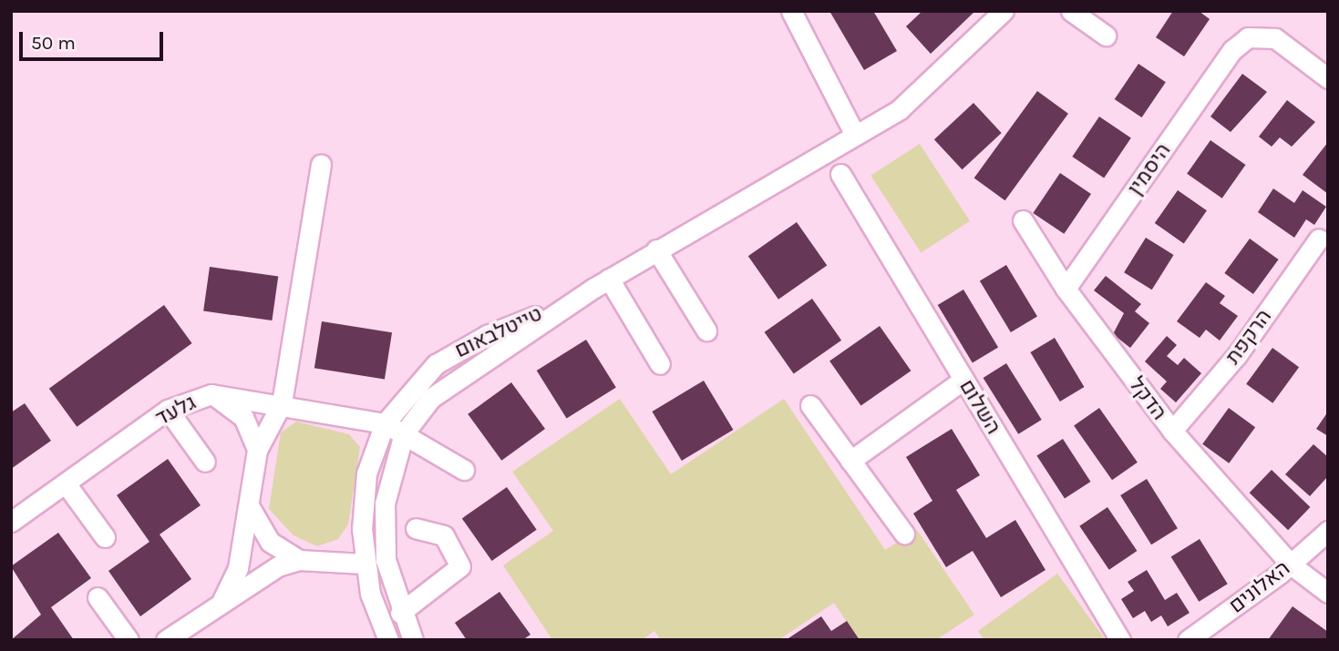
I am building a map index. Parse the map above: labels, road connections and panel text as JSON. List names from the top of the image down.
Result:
{
  "streets": {
    "street": [
      "היסמין",
      "טייטלבאום",
      "הרקפת",
      "הדקל",
      "השלום",
      "גלעד",
      "האלונים"
    ]
  },
  "crossings": [
    ["היסמין", "הדקל"],
    ["טייטלבאום", "גלעד"],
    ["הרקפת", "הדקל"],
    ["הדקל", "האלונים"]
  ],
  "scale_bar": "50 m"
}
